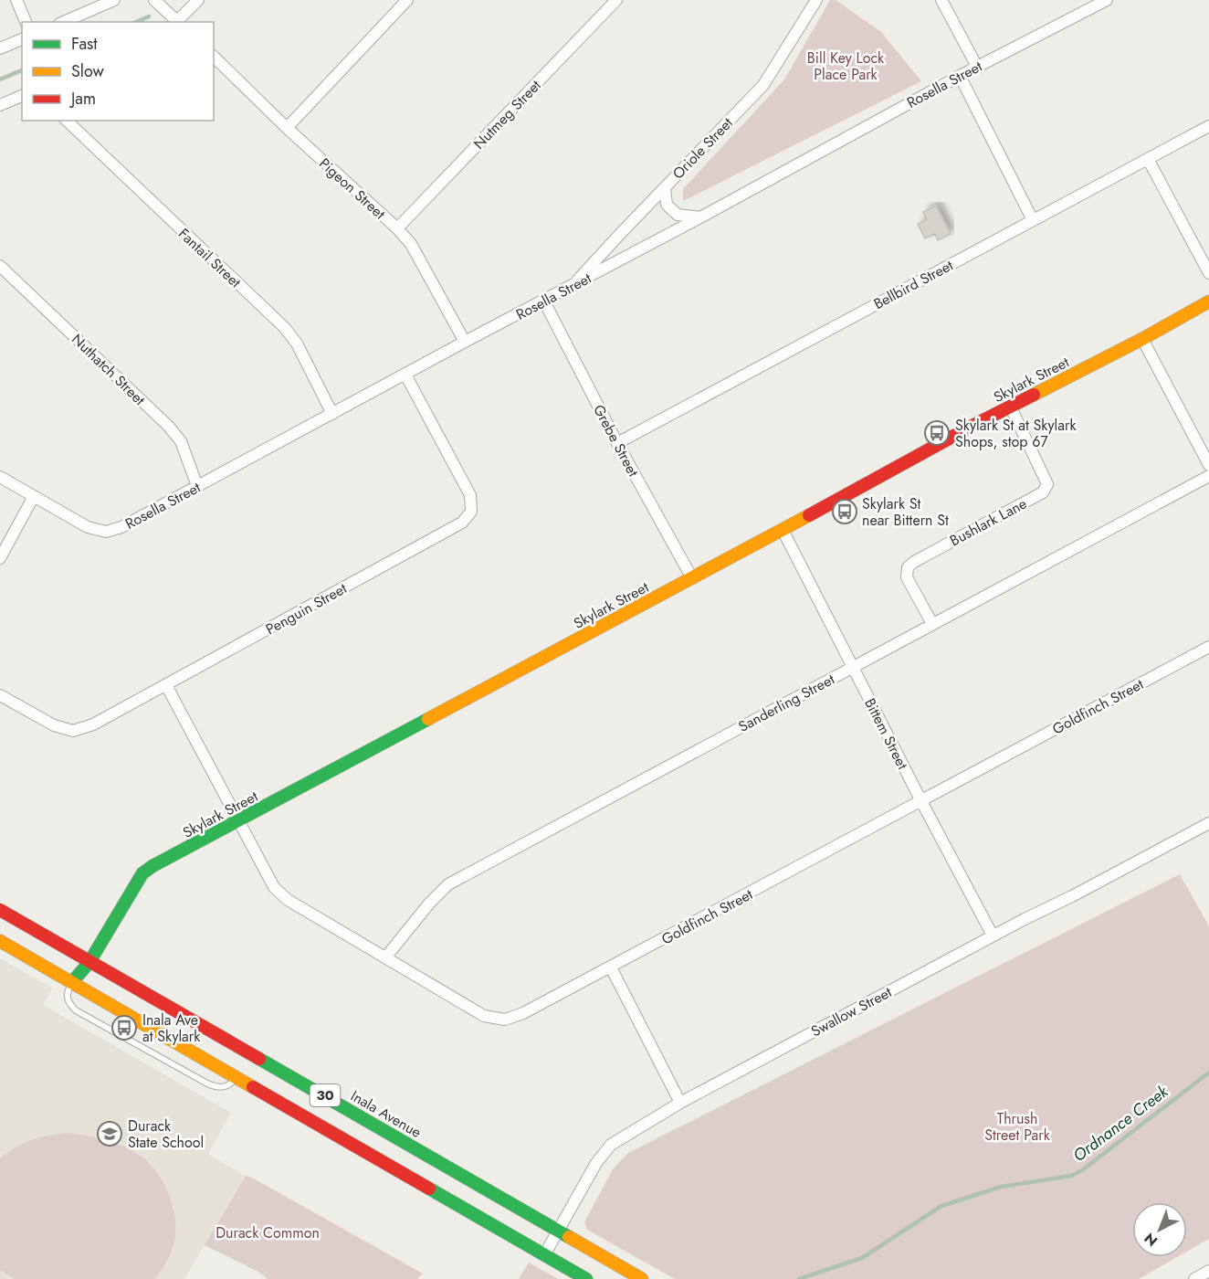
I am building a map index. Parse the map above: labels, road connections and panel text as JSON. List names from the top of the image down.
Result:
{
  "streets": {
    "main road": ["Skylark Street", "30", "Inala Avenue"],
    "street": [
      "Rosella Street",
      "Nutmeg Street",
      "Oriole Street",
      "Pigeon Street",
      "Fantail Street",
      "Bellbird Street",
      "Nuthatch Street",
      "Grebe Street",
      "Bushlark Lane",
      "Penguin Street",
      "Sanderling Street",
      "Goldfinch Street",
      "Bittem Street",
      "Swallow Street"
    ]
  },
  "crossings": [
    ["Rosella Street", "Oriole Street"],
    ["Rosella Street", "Pigeon Street"],
    ["Rosella Street", "Fantail Street"],
    ["Rosella Street", "Nuthatch Street"],
    ["Rosella Street", "Grebe Street"],
    ["Rosella Street", "Penguin Street"],
    ["Nutmeg Street", "Pigeon Street"],
    ["Bellbird Street", "Grebe Street"],
    ["Skylark Street", "Grebe Street"],
    ["Skylark Street", "Bushlark Lane"],
    ["Skylark Street", "Goldfinch Street"],
    ["Skylark Street", "Bittem Street"],
    ["Skylark Street", "30"],
    ["Skylark Street", "Inala Avenue"],
    ["Bushlark Lane", "Sanderling Street"],
    ["Penguin Street", "Goldfinch Street"],
    ["Sanderling Street", "Goldfinch Street"],
    ["Sanderling Street", "Bittem Street"],
    ["Goldfinch Street", "Bittem Street"],
    ["Bittem Street", "Swallow Street"],
    ["Swallow Street", "30"],
    ["Swallow Street", "Inala Avenue"]
  ],
  "water": ["Ordnance Creek"],
  "parks": ["Bill Key Lock Place Park", "Thrush Street Park", "Durack Common"],
  "places": {
    "bus stop": ["Skylark St at Skylark Shops, stop 67", "Skylark St near Bittern St", "Inala Ave at Skylark"],
    "school or university": ["Durack State School"]
  },
  "legend": ["Fast", "Slow", "Jam"],
  "north": "bottom left"
}
